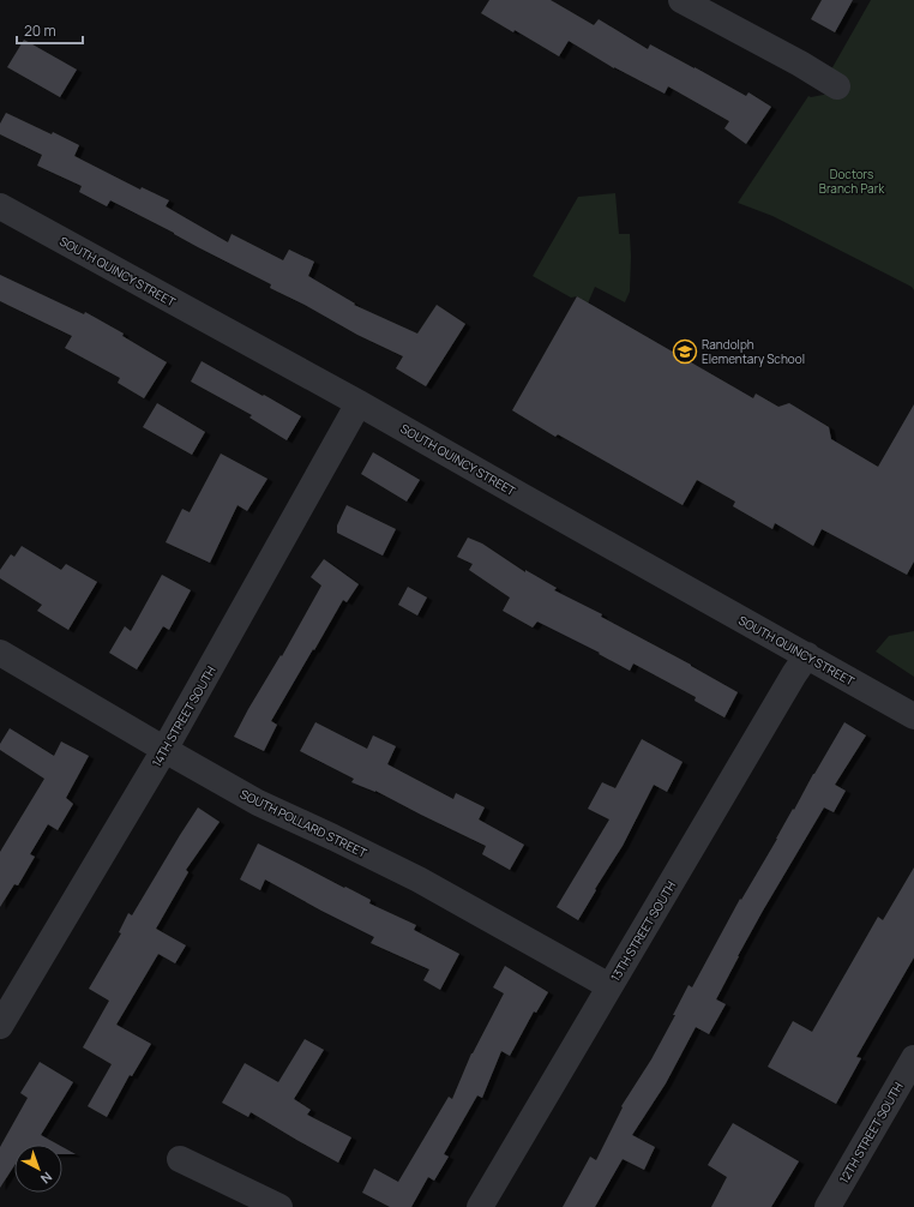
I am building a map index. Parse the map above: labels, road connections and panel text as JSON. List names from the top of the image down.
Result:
{
  "streets": {
    "street": [
      "SOUTH QUINCY STREET",
      "14TH STREET SOUTH",
      "SOUTH POLLARD STREET",
      "13TH STREET SOUTH",
      "12TH STREET SOUTH"
    ]
  },
  "crossings": [
    ["SOUTH QUINCY STREET", "14TH STREET SOUTH"],
    ["SOUTH QUINCY STREET", "13TH STREET SOUTH"],
    ["14TH STREET SOUTH", "SOUTH POLLARD STREET"],
    ["SOUTH POLLARD STREET", "13TH STREET SOUTH"]
  ],
  "parks": ["Doctors Branch Park"],
  "places": {
    "school or university": ["Randolph Elementary School"]
  },
  "scale_bar": "20 m",
  "north": "bottom right"
}
